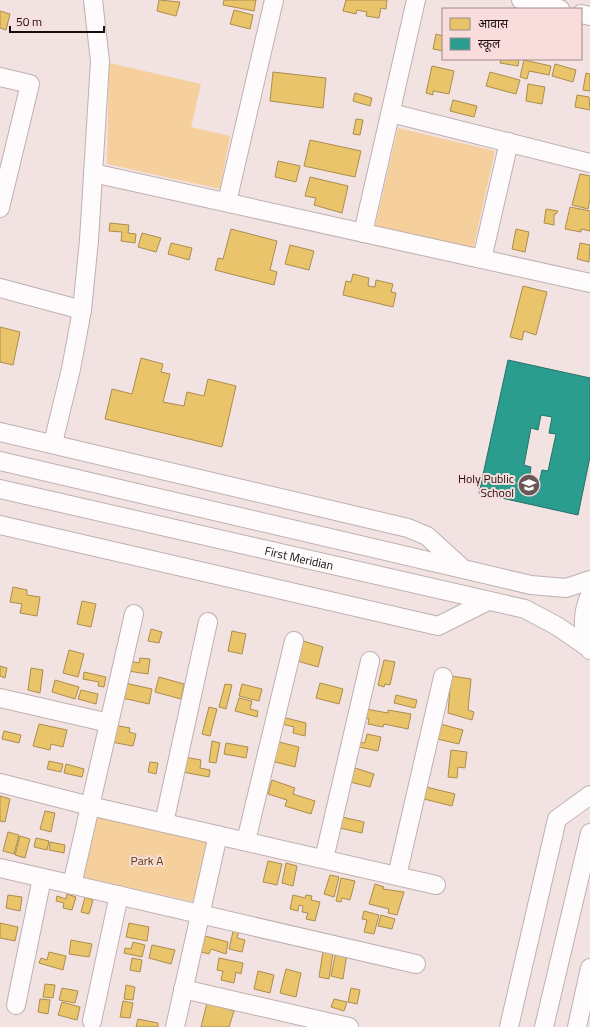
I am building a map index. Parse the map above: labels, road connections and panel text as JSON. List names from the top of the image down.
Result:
{
  "streets": {
    "street": ["First Meridian"]
  },
  "parks": ["Park A"],
  "places": {
    "school or university": ["Holy Public School"]
  },
  "legend": ["आवास", "स्कूल"],
  "scale_bar": "50 m"
}
